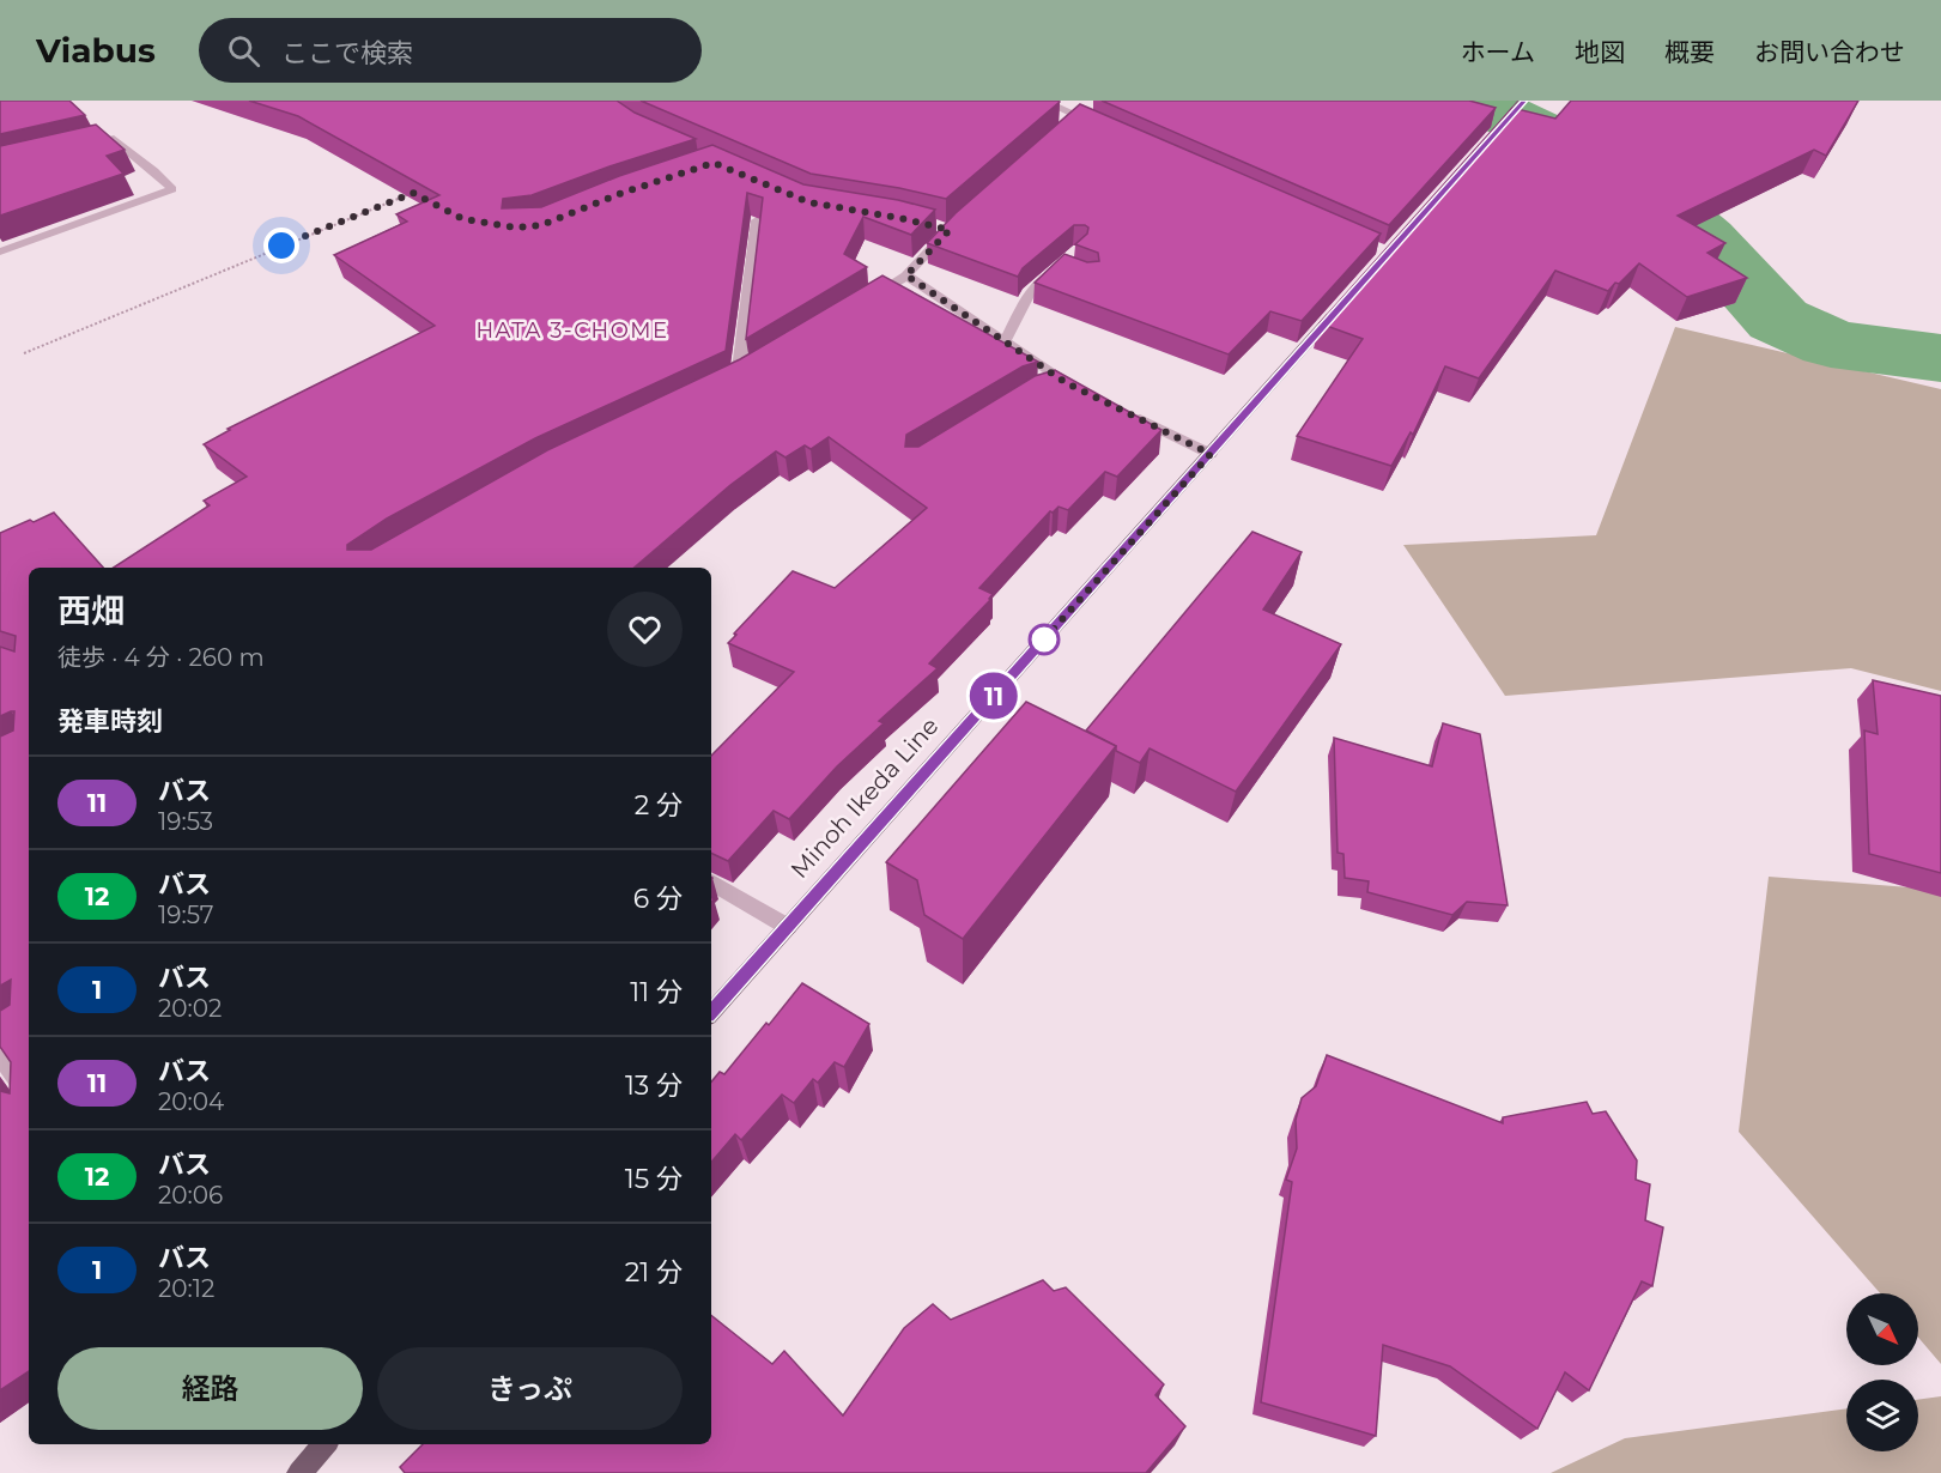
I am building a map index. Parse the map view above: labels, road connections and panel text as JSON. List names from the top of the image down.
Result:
{
  "streets": {
    "main road": ["Minoh Ikeda Line"]
  },
  "districts": ["HATA 3-CHOME"],
  "lines": ["bus line 11"],
  "north": "bottom right",
  "page": {
    "header": "Viabus",
    "search": "ここで検索",
    "nav": [
      "ホーム",
      "地図",
      "概要",
      "お問い合わせ"
    ],
    "on_map": "11",
    "heading": [
      ["西畑", "徒歩 · 4 分 · 260 m"],
      "発車時刻"
    ],
    "list": [
      {
        "mark": "11",
        "name": "バス",
        "note": "19:53",
        "value": "2 分"
      },
      {
        "mark": "12",
        "name": "バス",
        "note": "19:57",
        "value": "6 分"
      },
      {
        "mark": "1",
        "name": "バス",
        "note": "20:02",
        "value": "11 分"
      },
      {
        "mark": "11",
        "name": "バス",
        "note": "20:04",
        "value": "13 分"
      },
      {
        "mark": "12",
        "name": "バス",
        "note": "20:06",
        "value": "15 分"
      },
      {
        "mark": "1",
        "name": "バス",
        "note": "20:12",
        "value": "21 分"
      }
    ],
    "buttons": ["経路", "きっぷ"]
  }
}
